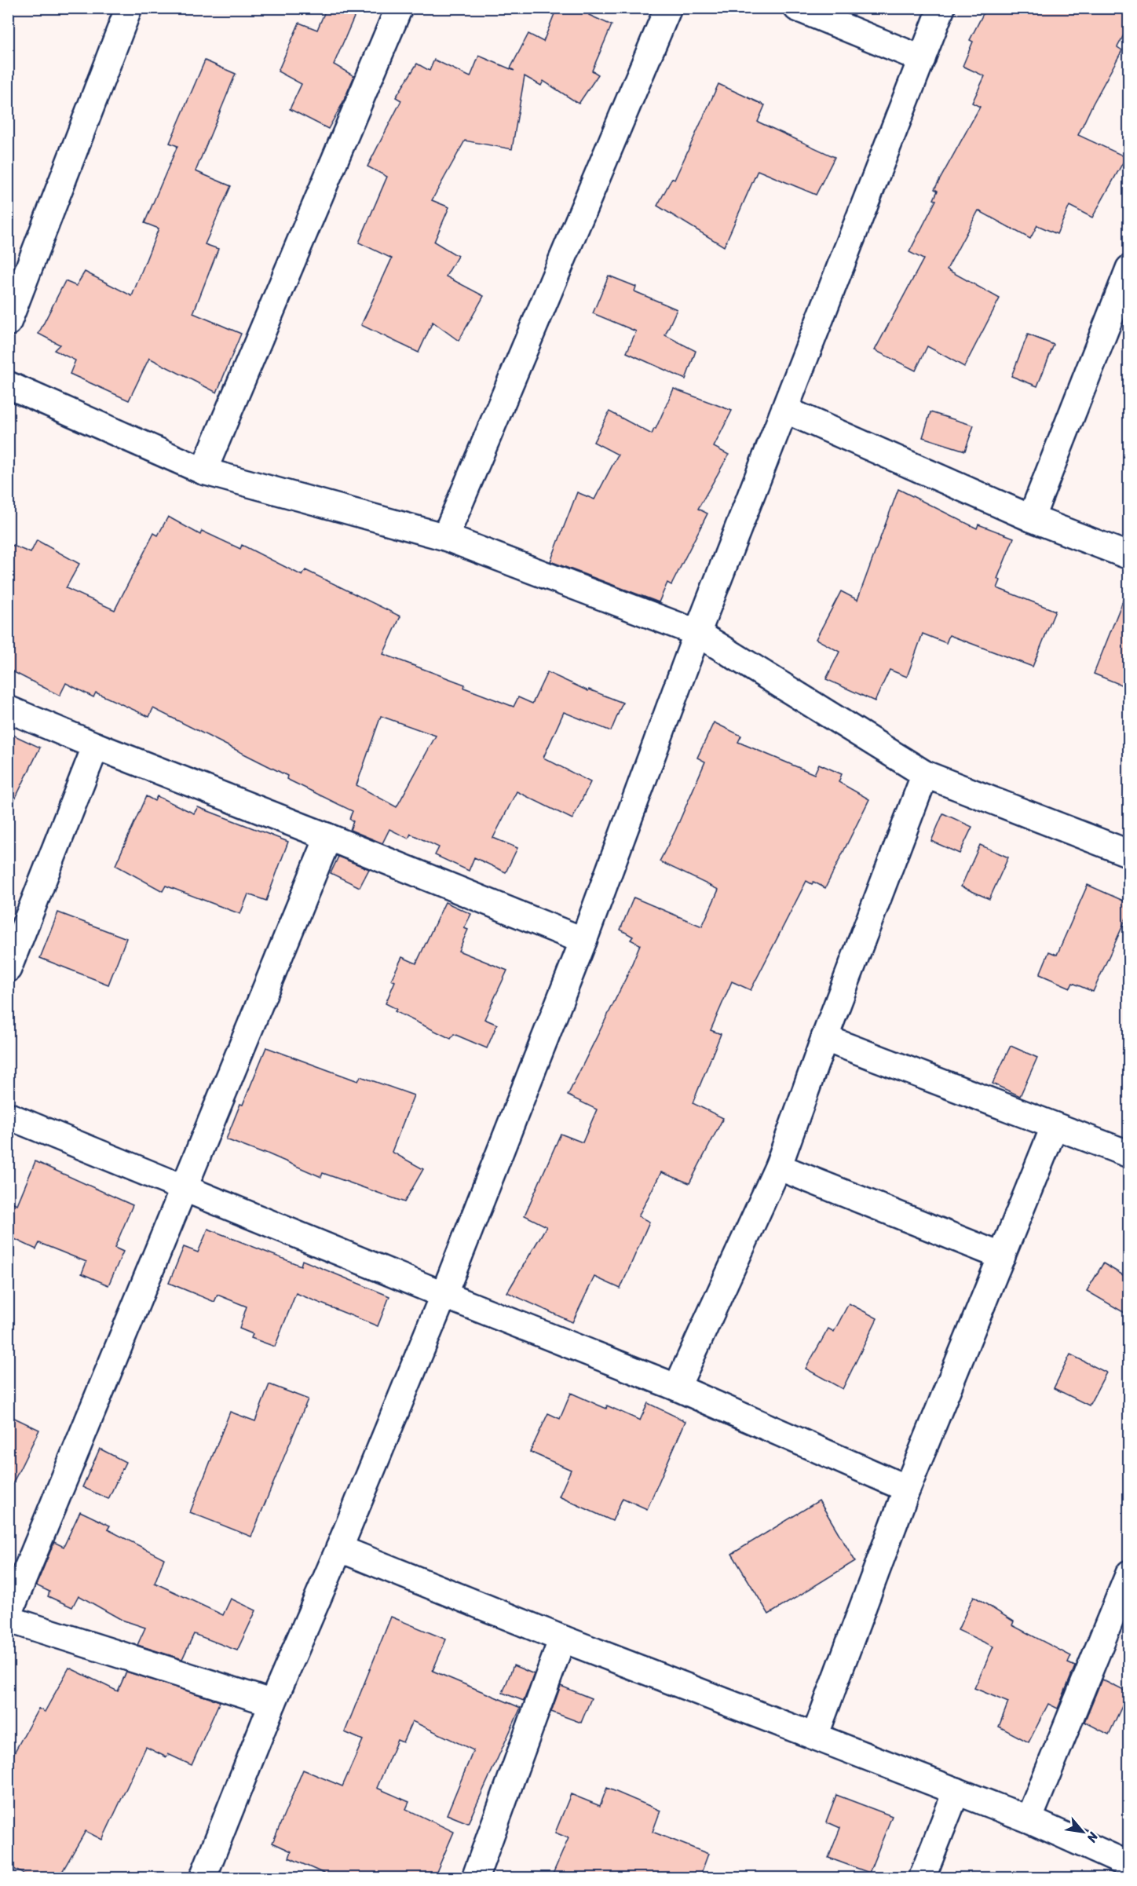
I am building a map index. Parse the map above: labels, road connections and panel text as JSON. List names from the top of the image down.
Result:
{
  "north": "bottom right"
}
